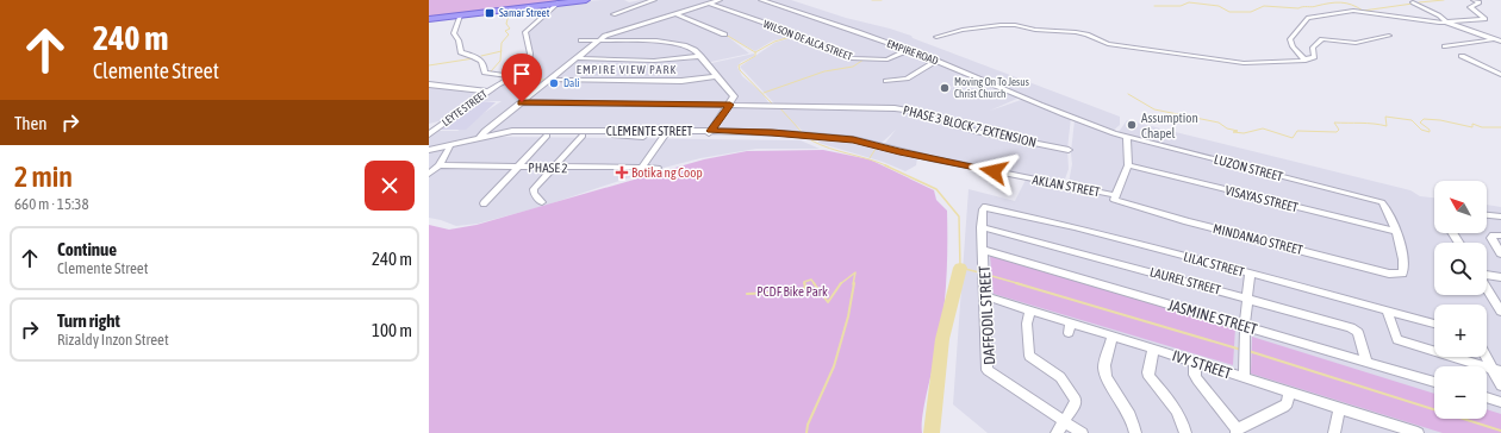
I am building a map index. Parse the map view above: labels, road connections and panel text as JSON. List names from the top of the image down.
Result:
{
  "streets": {
    "street": [
      "WILSON DE ALCA STREET",
      "EMPIRE ROAD",
      "LEYTE STREET",
      "PHASE 3 BLOCK 7 EXTENSION",
      "CLEMENTE STREET",
      "PHASE 2",
      "LUZON STREET",
      "AKLAN STREET",
      "VISAYAS STREET",
      "MINDANAO STREET",
      "LILAC STREET",
      "LAUREL STREET",
      "DAFFODIL STREET",
      "JASMINE STREET",
      "IVY STREET"
    ]
  },
  "crossings": [
    ["WILSON DE ALCA STREET", "EMPIRE ROAD"],
    ["EMPIRE ROAD", "LUZON STREET"],
    ["CLEMENTE STREET", "AKLAN STREET"],
    ["LUZON STREET", "VISAYAS STREET"],
    ["LUZON STREET", "MINDANAO STREET"],
    ["AKLAN STREET", "MINDANAO STREET"],
    ["VISAYAS STREET", "MINDANAO STREET"],
    ["LILAC STREET", "DAFFODIL STREET"],
    ["LAUREL STREET", "DAFFODIL STREET"],
    ["LAUREL STREET", "JASMINE STREET"],
    ["DAFFODIL STREET", "JASMINE STREET"],
    ["DAFFODIL STREET", "IVY STREET"]
  ],
  "districts": ["EMPIRE VIEW PARK"],
  "parks": ["PCDF Bike Park"],
  "places": {
    "transit": ["Samar Street"],
    "other": ["Dali", "Moving On To Jesus Christ Church", "Assumption Chapel"],
    "health": ["Botika ng Coop"]
  },
  "north": "top left",
  "page": {
    "turn": ["240 m", "Clemente Street"],
    "then": "Then",
    "heading": ["2 min", "660 m · 15:38"],
    "map_buttons": ["+", "−"],
    "list": [
      {
        "name": "Continue",
        "note": "Clemente Street",
        "value": "240 m"
      },
      {
        "name": "Turn right",
        "note": "Rizaldy Inzon Street",
        "value": "100 m"
      }
    ]
  }
}
